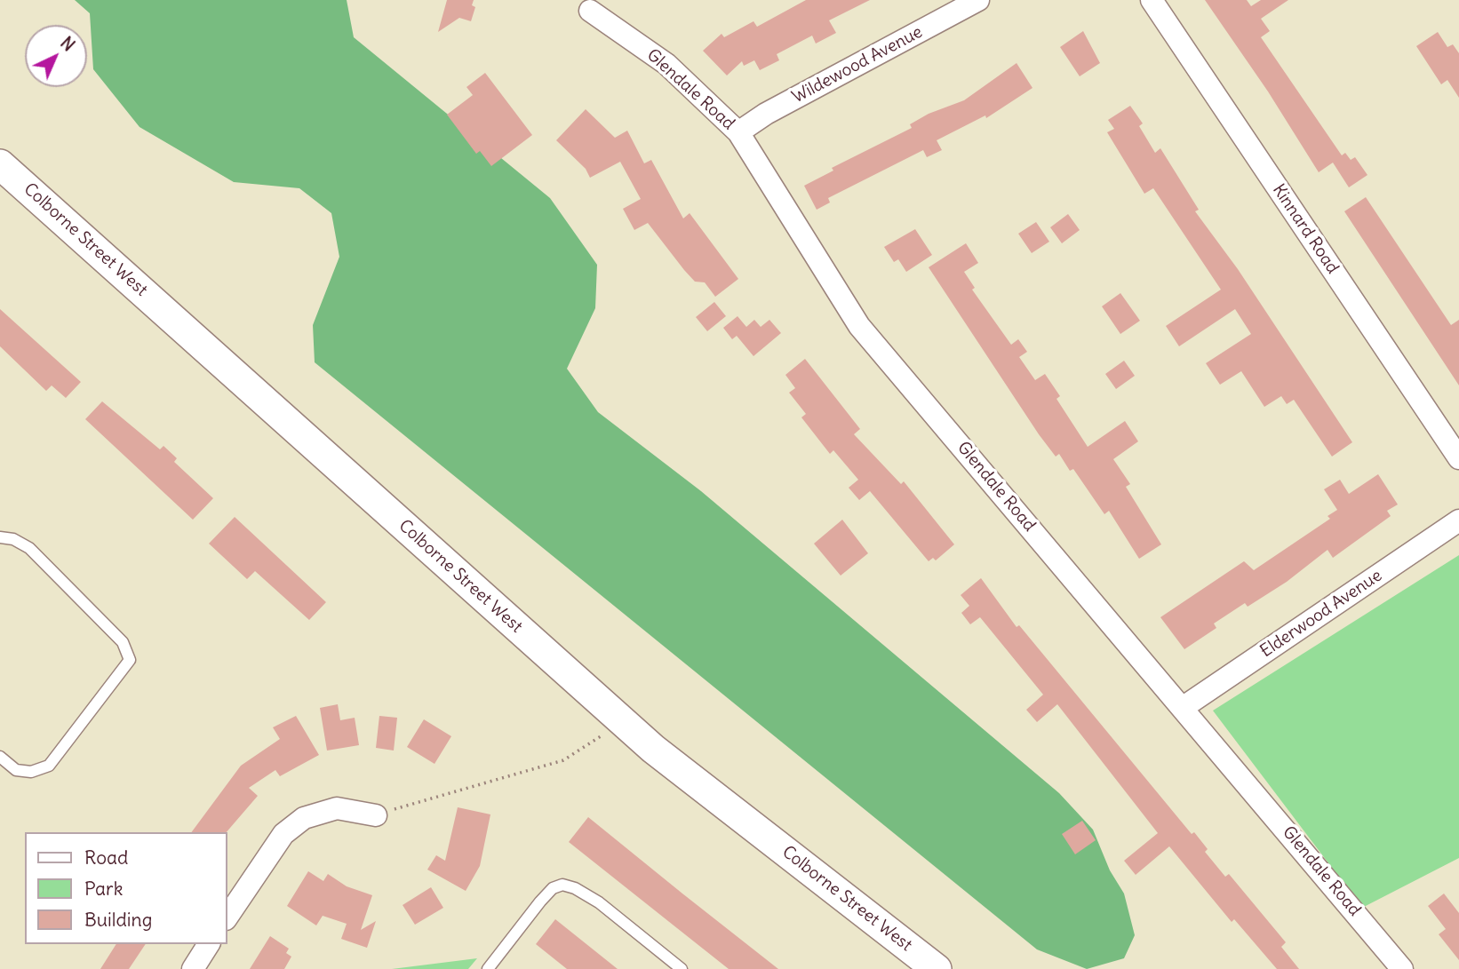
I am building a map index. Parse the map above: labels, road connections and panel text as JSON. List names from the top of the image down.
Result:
{
  "streets": {
    "main road": ["Colborne Street West"],
    "street": [
      "Wildewood Avenue",
      "Glendale Road",
      "Kinnard Road",
      "Elderwood Avenue"
    ]
  },
  "crossings": [
    ["Wildewood Avenue", "Glendale Road"],
    ["Glendale Road", "Elderwood Avenue"]
  ],
  "legend": ["Road", "Park", "Building"],
  "north": "top right"
}
